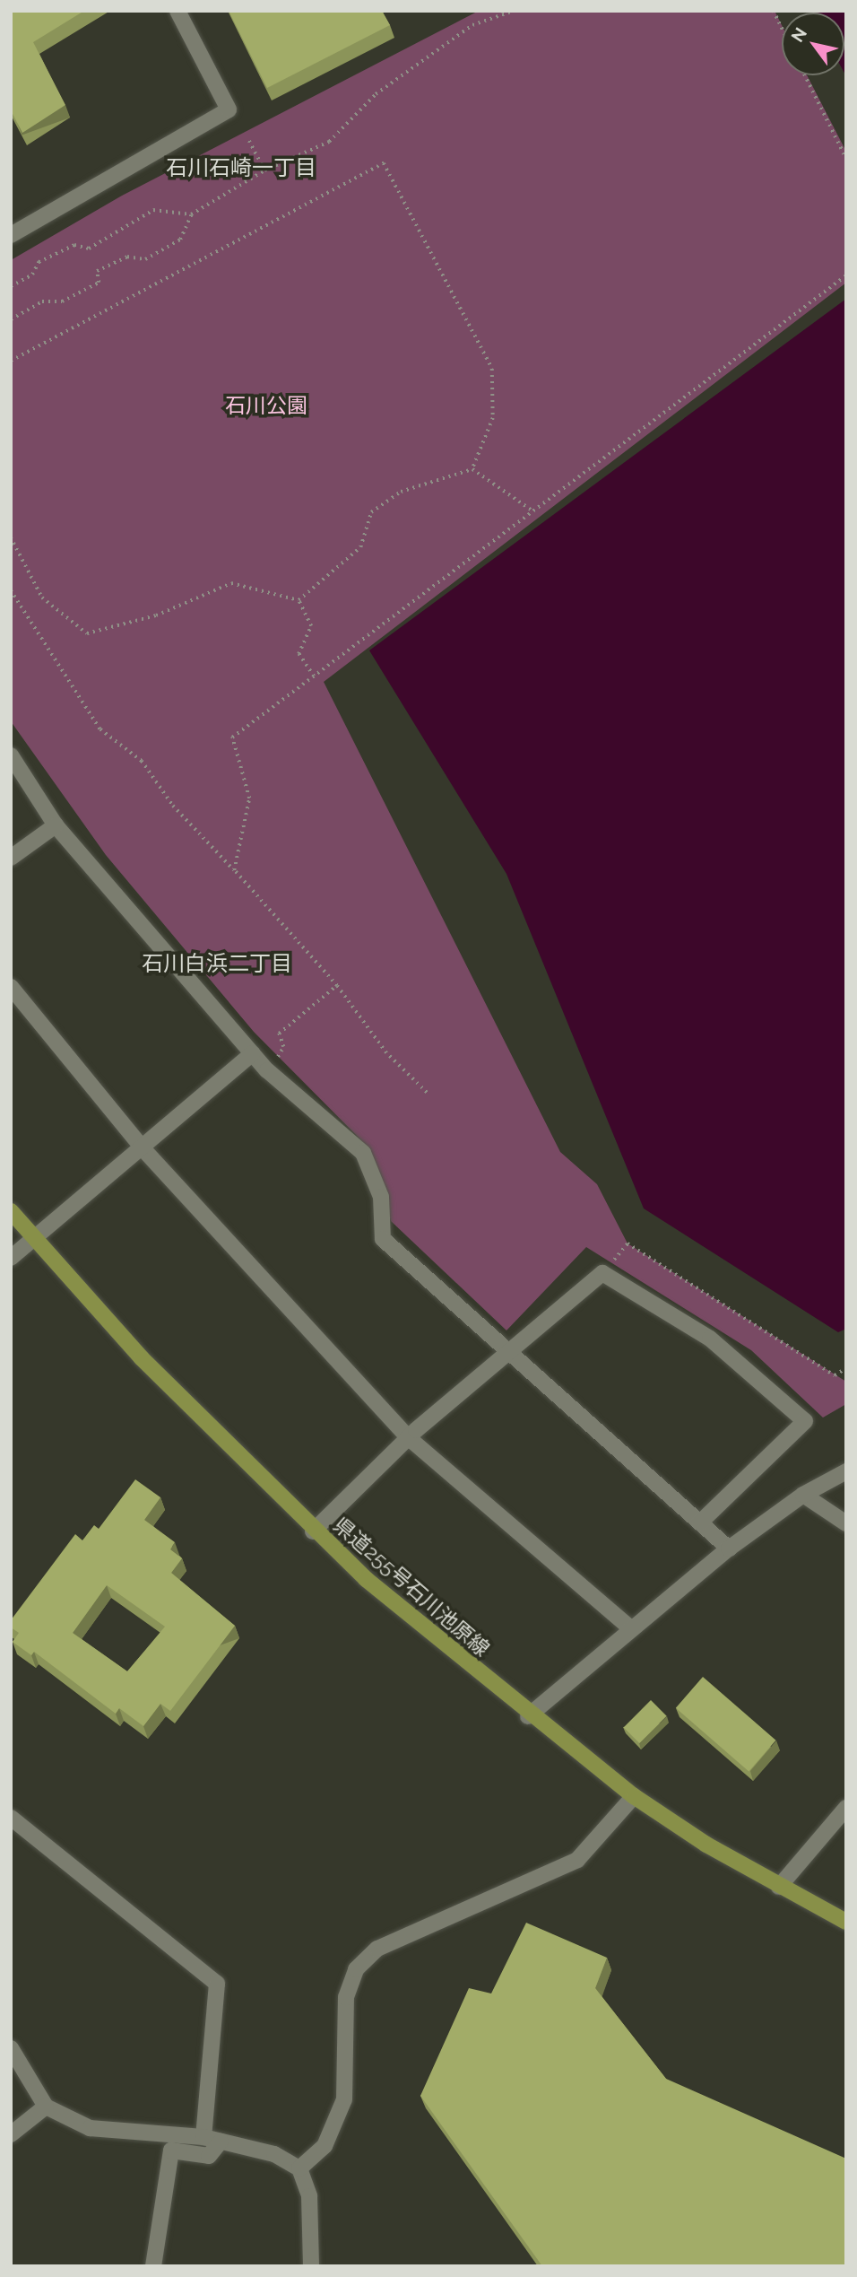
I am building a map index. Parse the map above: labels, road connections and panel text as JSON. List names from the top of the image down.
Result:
{
  "streets": {
    "main road": ["県道255号石川池原線"]
  },
  "districts": ["石川石崎一丁目", "石川白浜二丁目"],
  "parks": ["石川公園"],
  "north": "top left"
}
